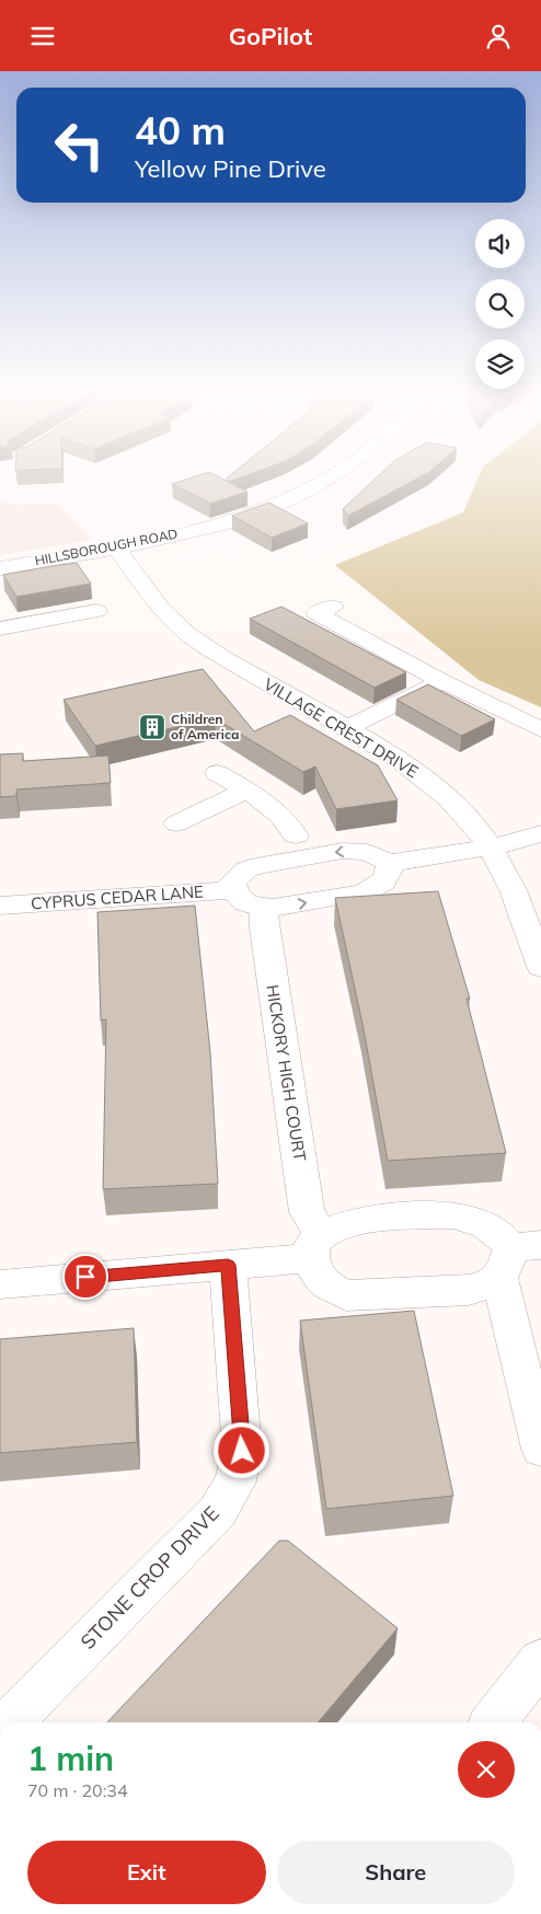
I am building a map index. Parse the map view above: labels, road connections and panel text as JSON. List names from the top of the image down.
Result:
{
  "streets": {
    "street": [
      "HILLSBOROUGH ROAD",
      "VILLAGE CREST DRIVE",
      "CYPRUS CEDAR LANE",
      "HICKORY HIGH COURT",
      "STONE CROP DRIVE"
    ]
  },
  "crossings": [
    ["HILLSBOROUGH ROAD", "VILLAGE CREST DRIVE"]
  ],
  "places": {
    "building": ["Children of America"]
  },
  "page": {
    "header": "GoPilot",
    "turn": ["40 m", "Yellow Pine Drive"],
    "heading": ["1 min", "70 m · 20:34"],
    "buttons": ["Exit", "Share"]
  }
}
